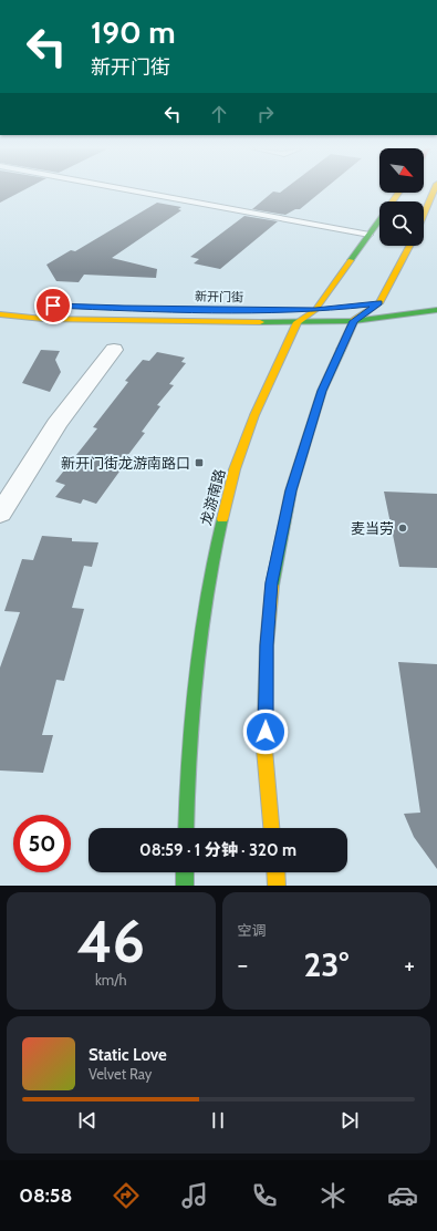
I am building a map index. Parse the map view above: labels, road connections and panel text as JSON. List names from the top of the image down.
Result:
{
  "streets": {
    "main road": ["新开门街", "龙游南路"]
  },
  "crossings": [
    ["新开门街", "龙游南路"]
  ],
  "places": {
    "transit": ["新开门街龙游南路口"],
    "other": ["麦当劳"]
  },
  "north": "bottom right",
  "page": {
    "turn": ["190 m", "新开门街"],
    "limit": "50",
    "trip": "08:59 · 1 分钟 · 320 m",
    "tile": [
      ["46", "km/h"],
      "空调"
    ],
    "heat": ["−", "23°", "+"],
    "song": ["Static Love", "Velvet Ray"],
    "tabs": "08:58"
  }
}
